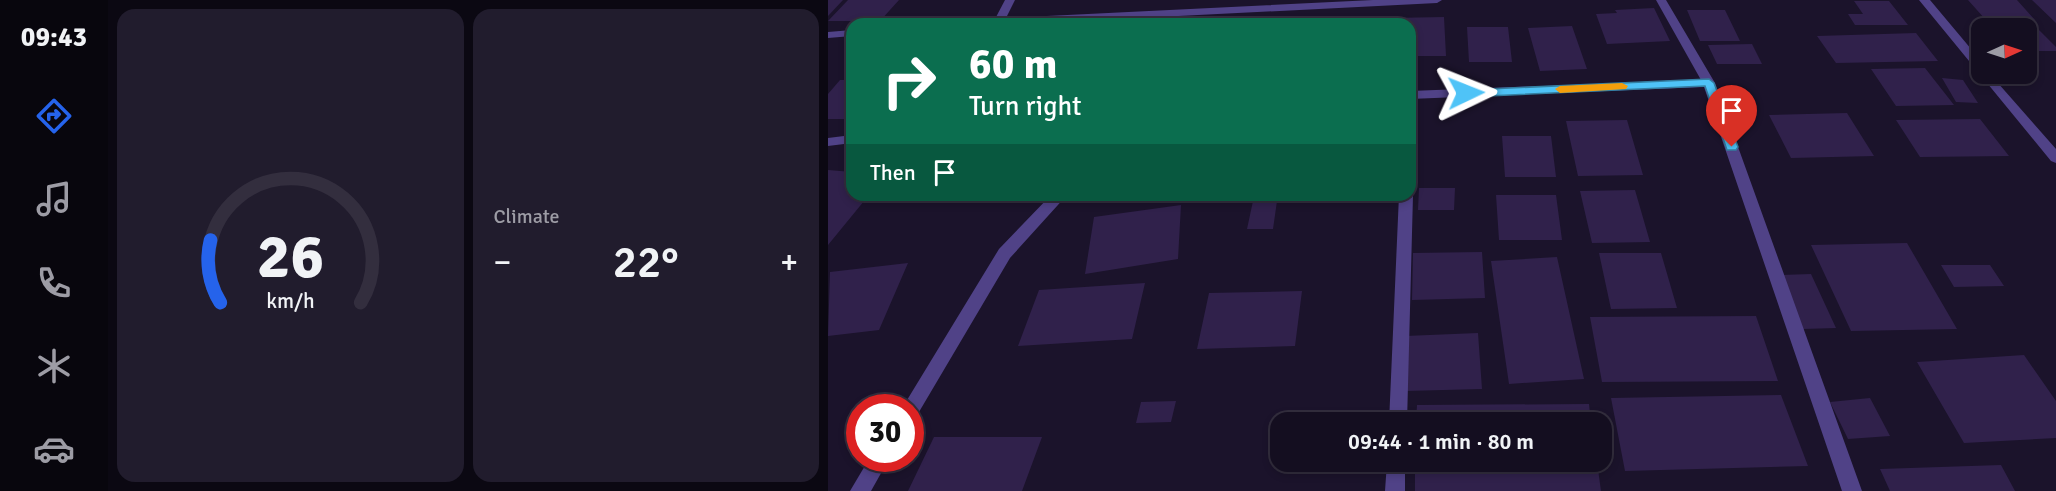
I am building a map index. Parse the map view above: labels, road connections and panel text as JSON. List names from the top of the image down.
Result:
{
  "north": "right",
  "page": {
    "tabs": "09:43",
    "tile": "Climate",
    "turn": ["60 m", "Turn right"],
    "then": "Then",
    "heat": ["−", "22°", "+"],
    "limit": "30",
    "trip": "09:44 · 1 min · 80 m",
    "gauge": ["26", "km/h"]
  }
}
